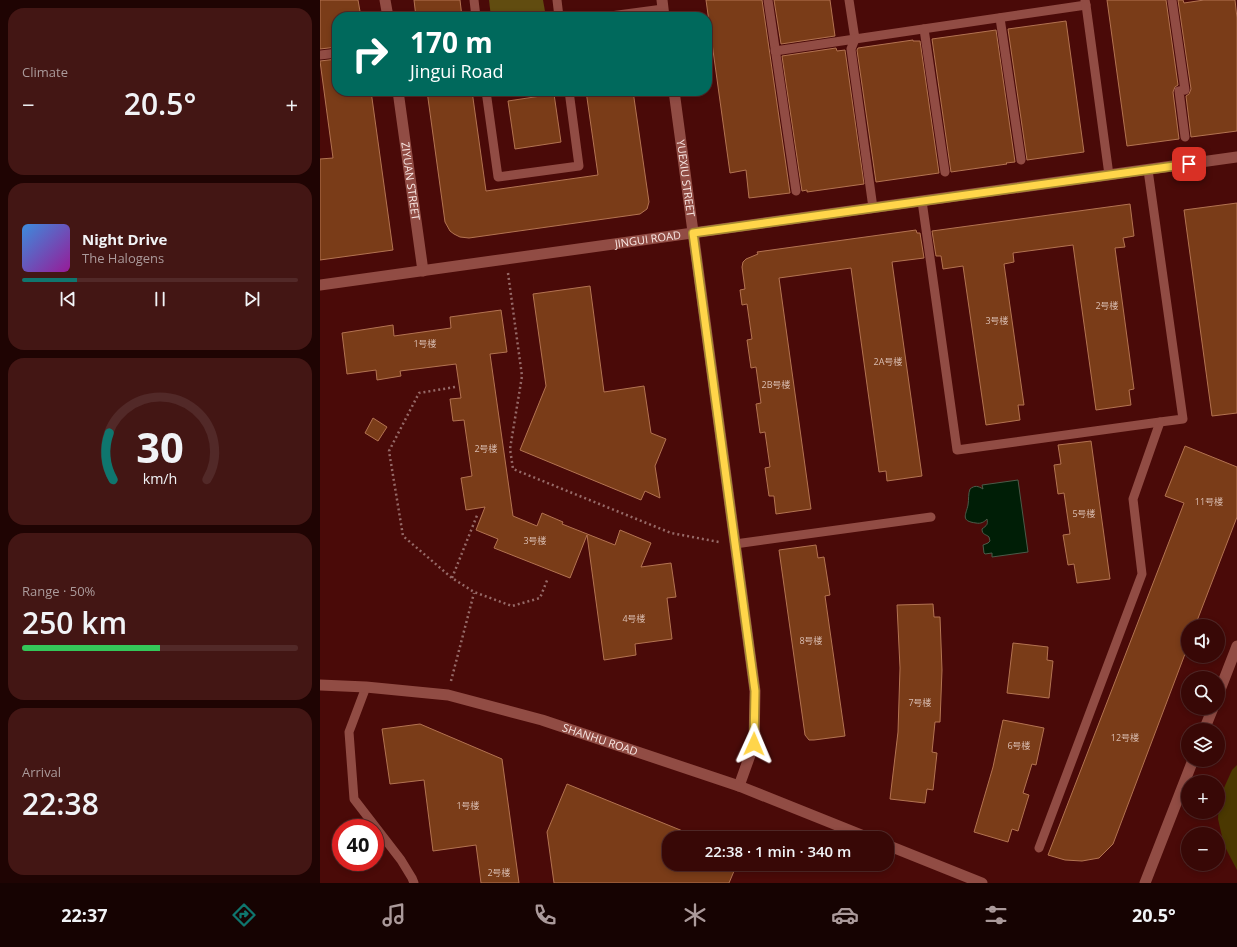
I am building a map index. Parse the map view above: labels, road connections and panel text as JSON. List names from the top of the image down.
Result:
{
  "streets": {
    "street": [
      "YUEXIU STREET",
      "ZIYUAN STREET",
      "JINGUI ROAD",
      "SHANHU ROAD"
    ]
  },
  "crossings": [
    ["YUEXIU STREET", "JINGUI ROAD"],
    ["YUEXIU STREET", "SHANHU ROAD"],
    ["ZIYUAN STREET", "JINGUI ROAD"]
  ],
  "house_numbers": [
    "2号楼",
    "3号楼",
    "1号楼",
    "2A号楼",
    "2B号楼",
    "2号楼",
    "11号楼",
    "5号楼",
    "3号楼",
    "4号楼",
    "8号楼",
    "7号楼",
    "12号楼",
    "6号楼",
    "1号楼",
    "2号楼"
  ],
  "page": {
    "tile": [
      "Climate",
      ["Range · 50%", "250 km"],
      ["Arrival", "22:38"]
    ],
    "turn": ["170 m", "Jingui Road"],
    "heat": ["−", "20.5°", "+"],
    "song": ["Night Drive", "The Halogens"],
    "map_buttons": ["+", "−"],
    "limit": "40",
    "trip": "22:38 · 1 min · 340 m",
    "tabs": ["22:37", "20.5°"],
    "gauge": ["30", "km/h"]
  }
}
